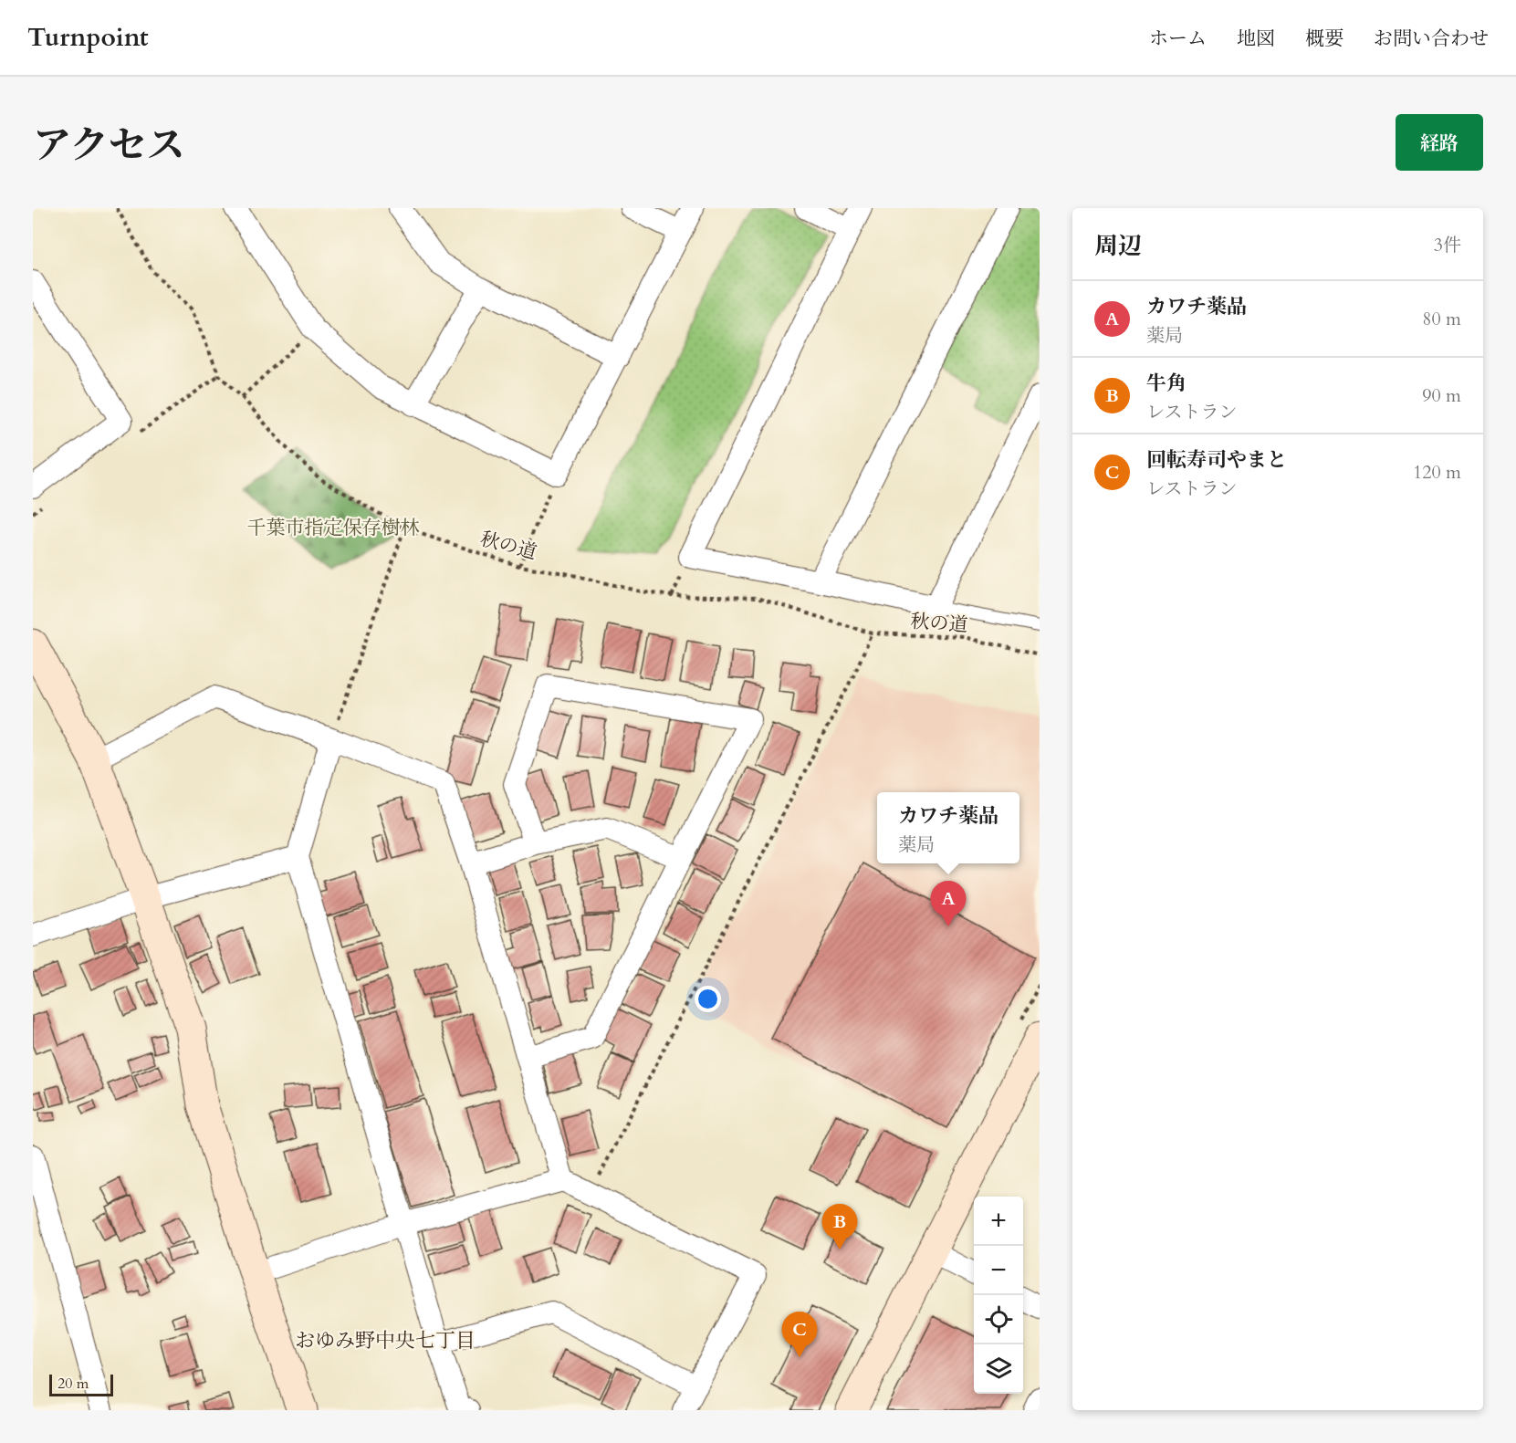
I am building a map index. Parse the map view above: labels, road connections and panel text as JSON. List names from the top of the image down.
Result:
{
  "streets": {
    "path": ["秋の道"]
  },
  "districts": ["おゆみ野中央七丁目"],
  "parks": ["千葉市指定保存樹林"],
  "scale_bar": "20 m",
  "page": {
    "header": "Turnpoint",
    "nav": [
      "ホーム",
      "地図",
      "概要",
      "お問い合わせ"
    ],
    "title": "アクセス",
    "buttons": "経路",
    "heading": ["周辺", "3件"],
    "list": [
      {
        "mark": "A",
        "name": "カワチ薬品",
        "note": "薬局",
        "value": "80 m"
      },
      {
        "mark": "B",
        "name": "牛角",
        "note": "レストラン",
        "value": "90 m"
      },
      {
        "mark": "C",
        "name": "回転寿司やまと",
        "note": "レストラン",
        "value": "120 m"
      }
    ],
    "popup": ["カワチ薬品", "薬局"],
    "pins": ["A", "B", "C"],
    "map_buttons": ["+", "−"],
    "scale": "20 m"
  }
}
